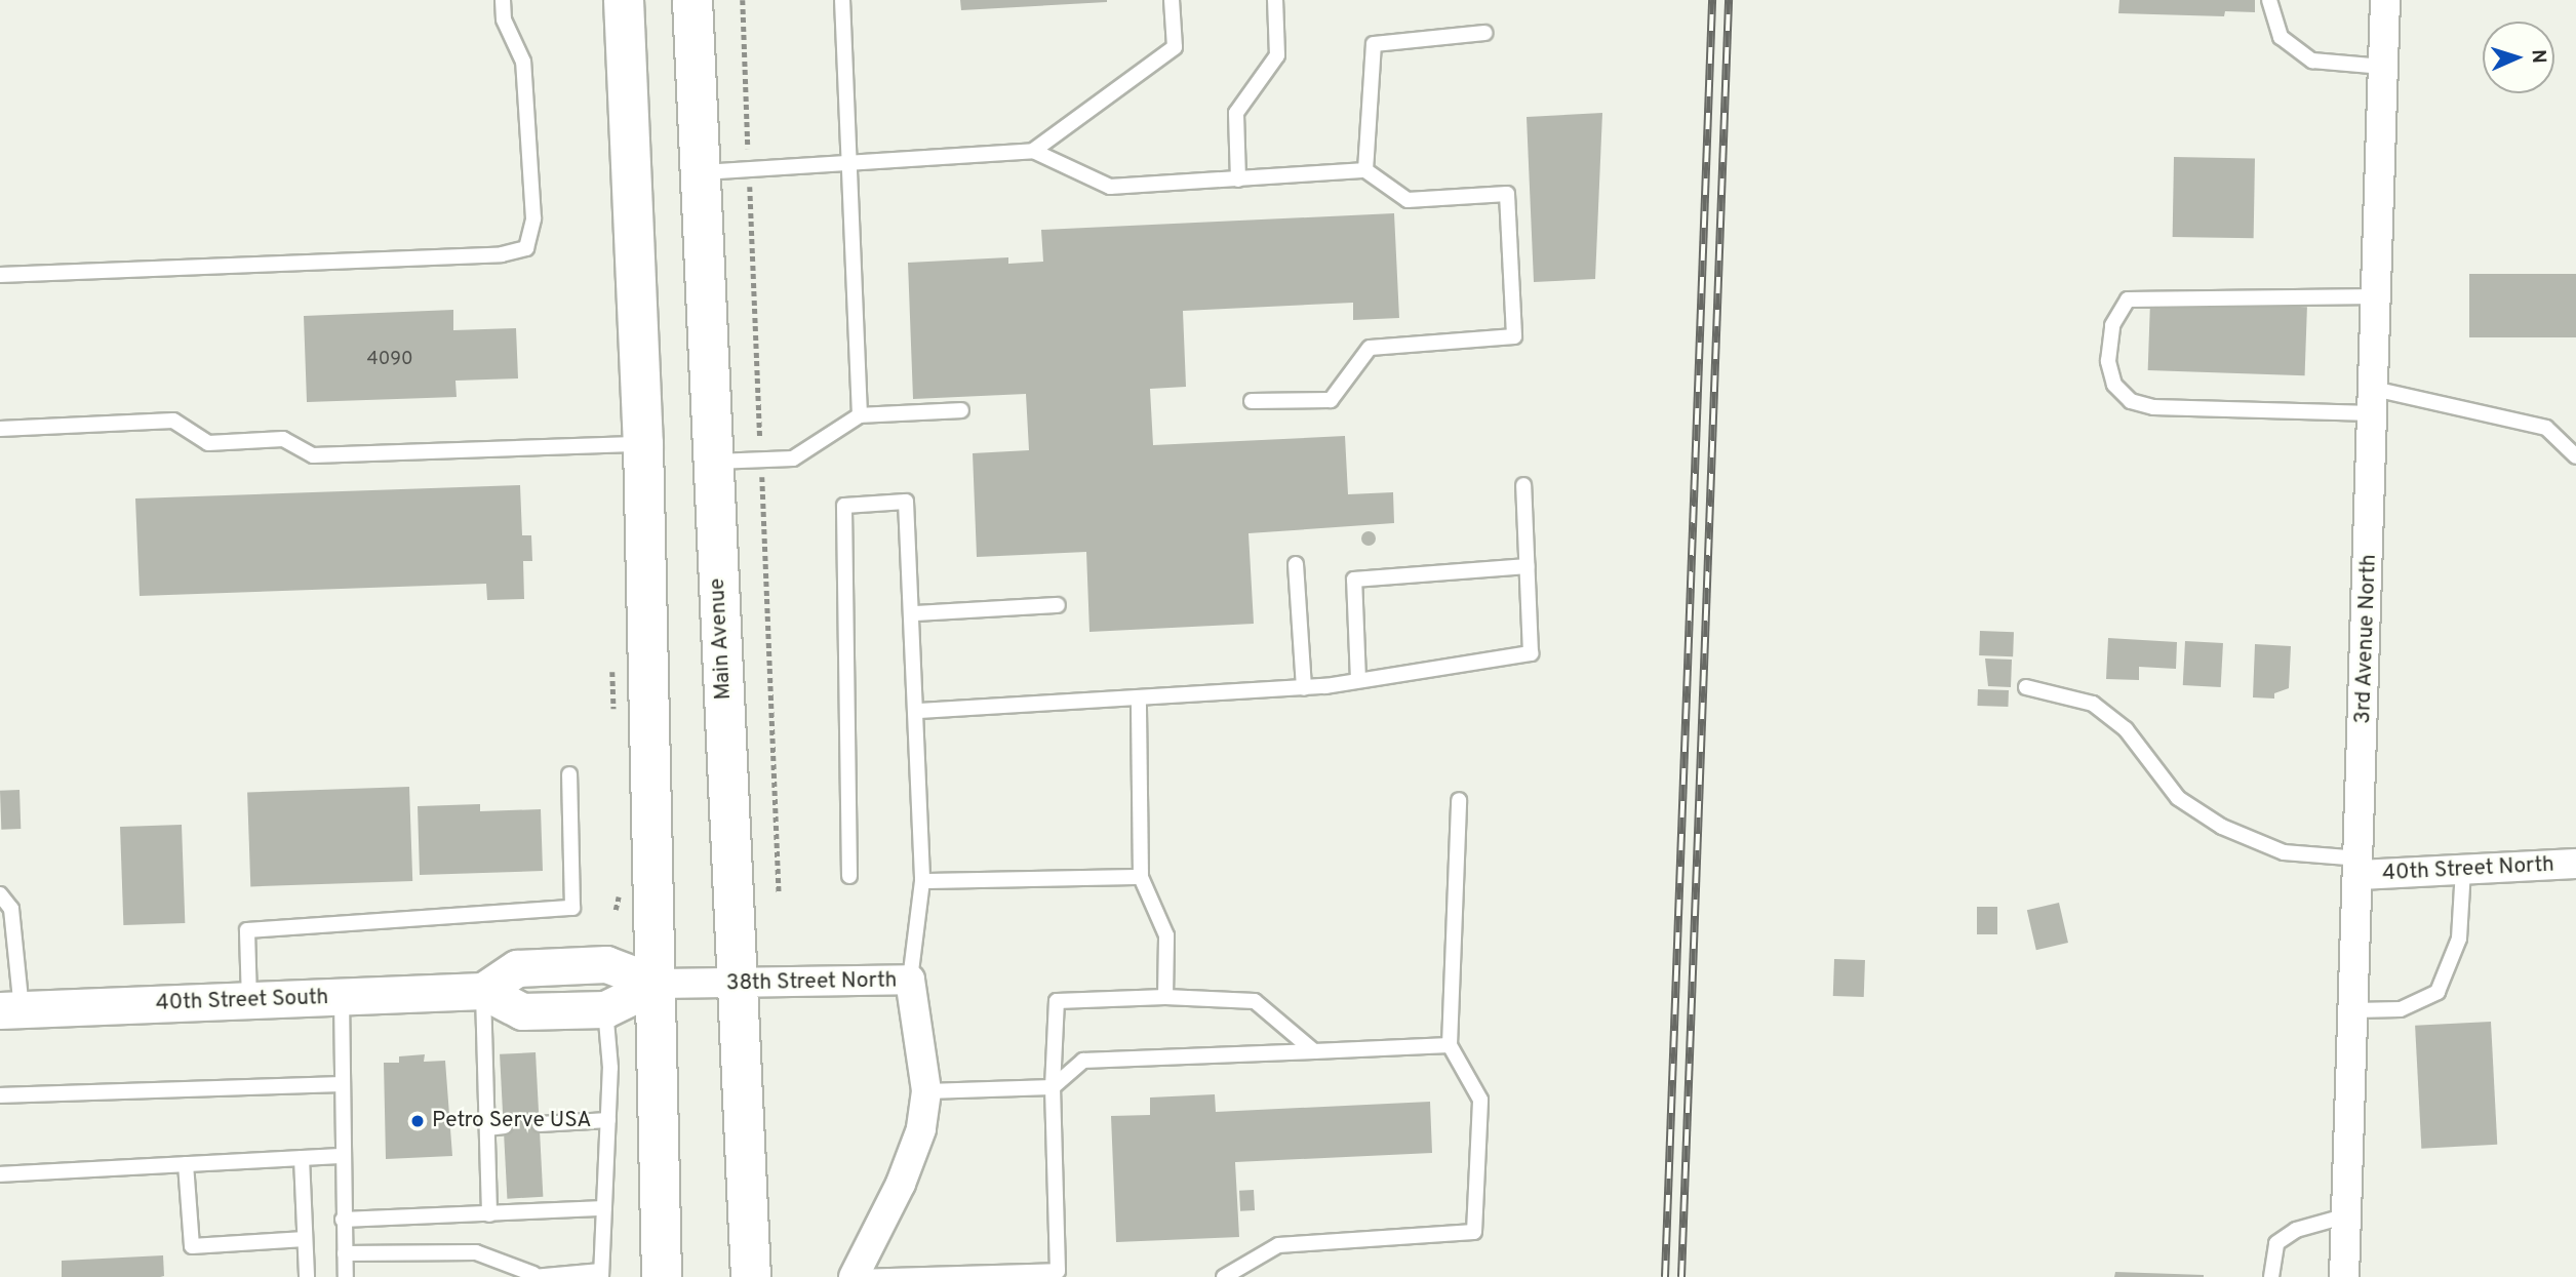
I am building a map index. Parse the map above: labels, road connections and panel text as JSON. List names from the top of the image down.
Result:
{
  "streets": {
    "main road": ["Main Avenue"],
    "street": [
      "3rd Avenue North",
      "40th Street North",
      "38th Street North",
      "40th Street South"
    ]
  },
  "crossings": [
    ["Main Avenue", "38th Street North"],
    ["3rd Avenue North", "40th Street North"]
  ],
  "places": ["Petro Serve USA"],
  "house_numbers": ["4090"],
  "north": "right"
}
